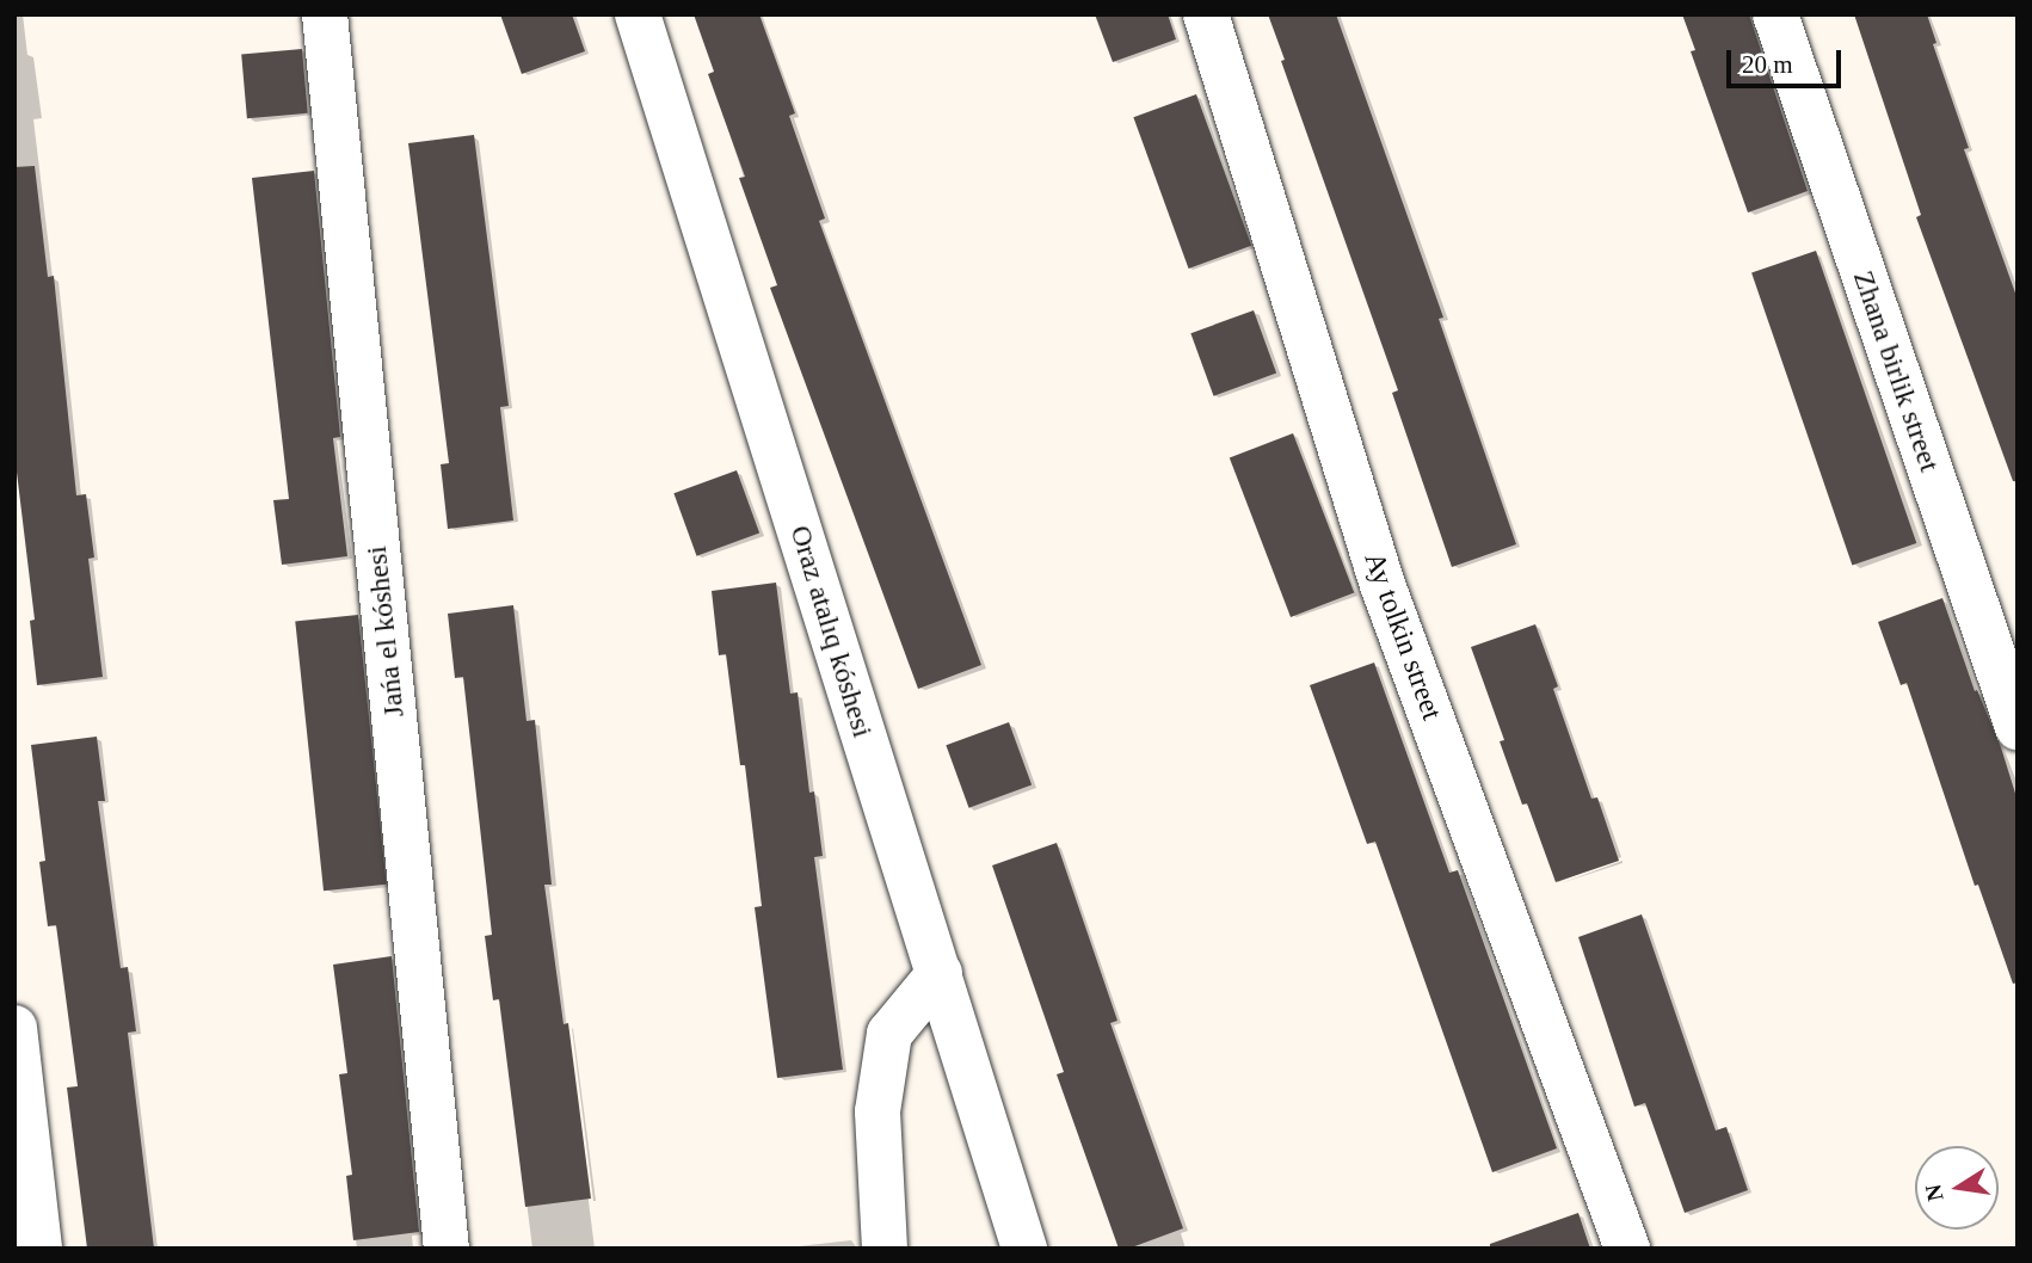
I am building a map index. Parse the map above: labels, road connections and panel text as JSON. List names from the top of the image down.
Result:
{
  "streets": {
    "street": [
      "Zhana birlik street",
      "Jańa el kóshesi",
      "Oraz atalıq kóshesi",
      "Ay tolkin street"
    ]
  },
  "scale_bar": "20 m",
  "north": "left"
}
